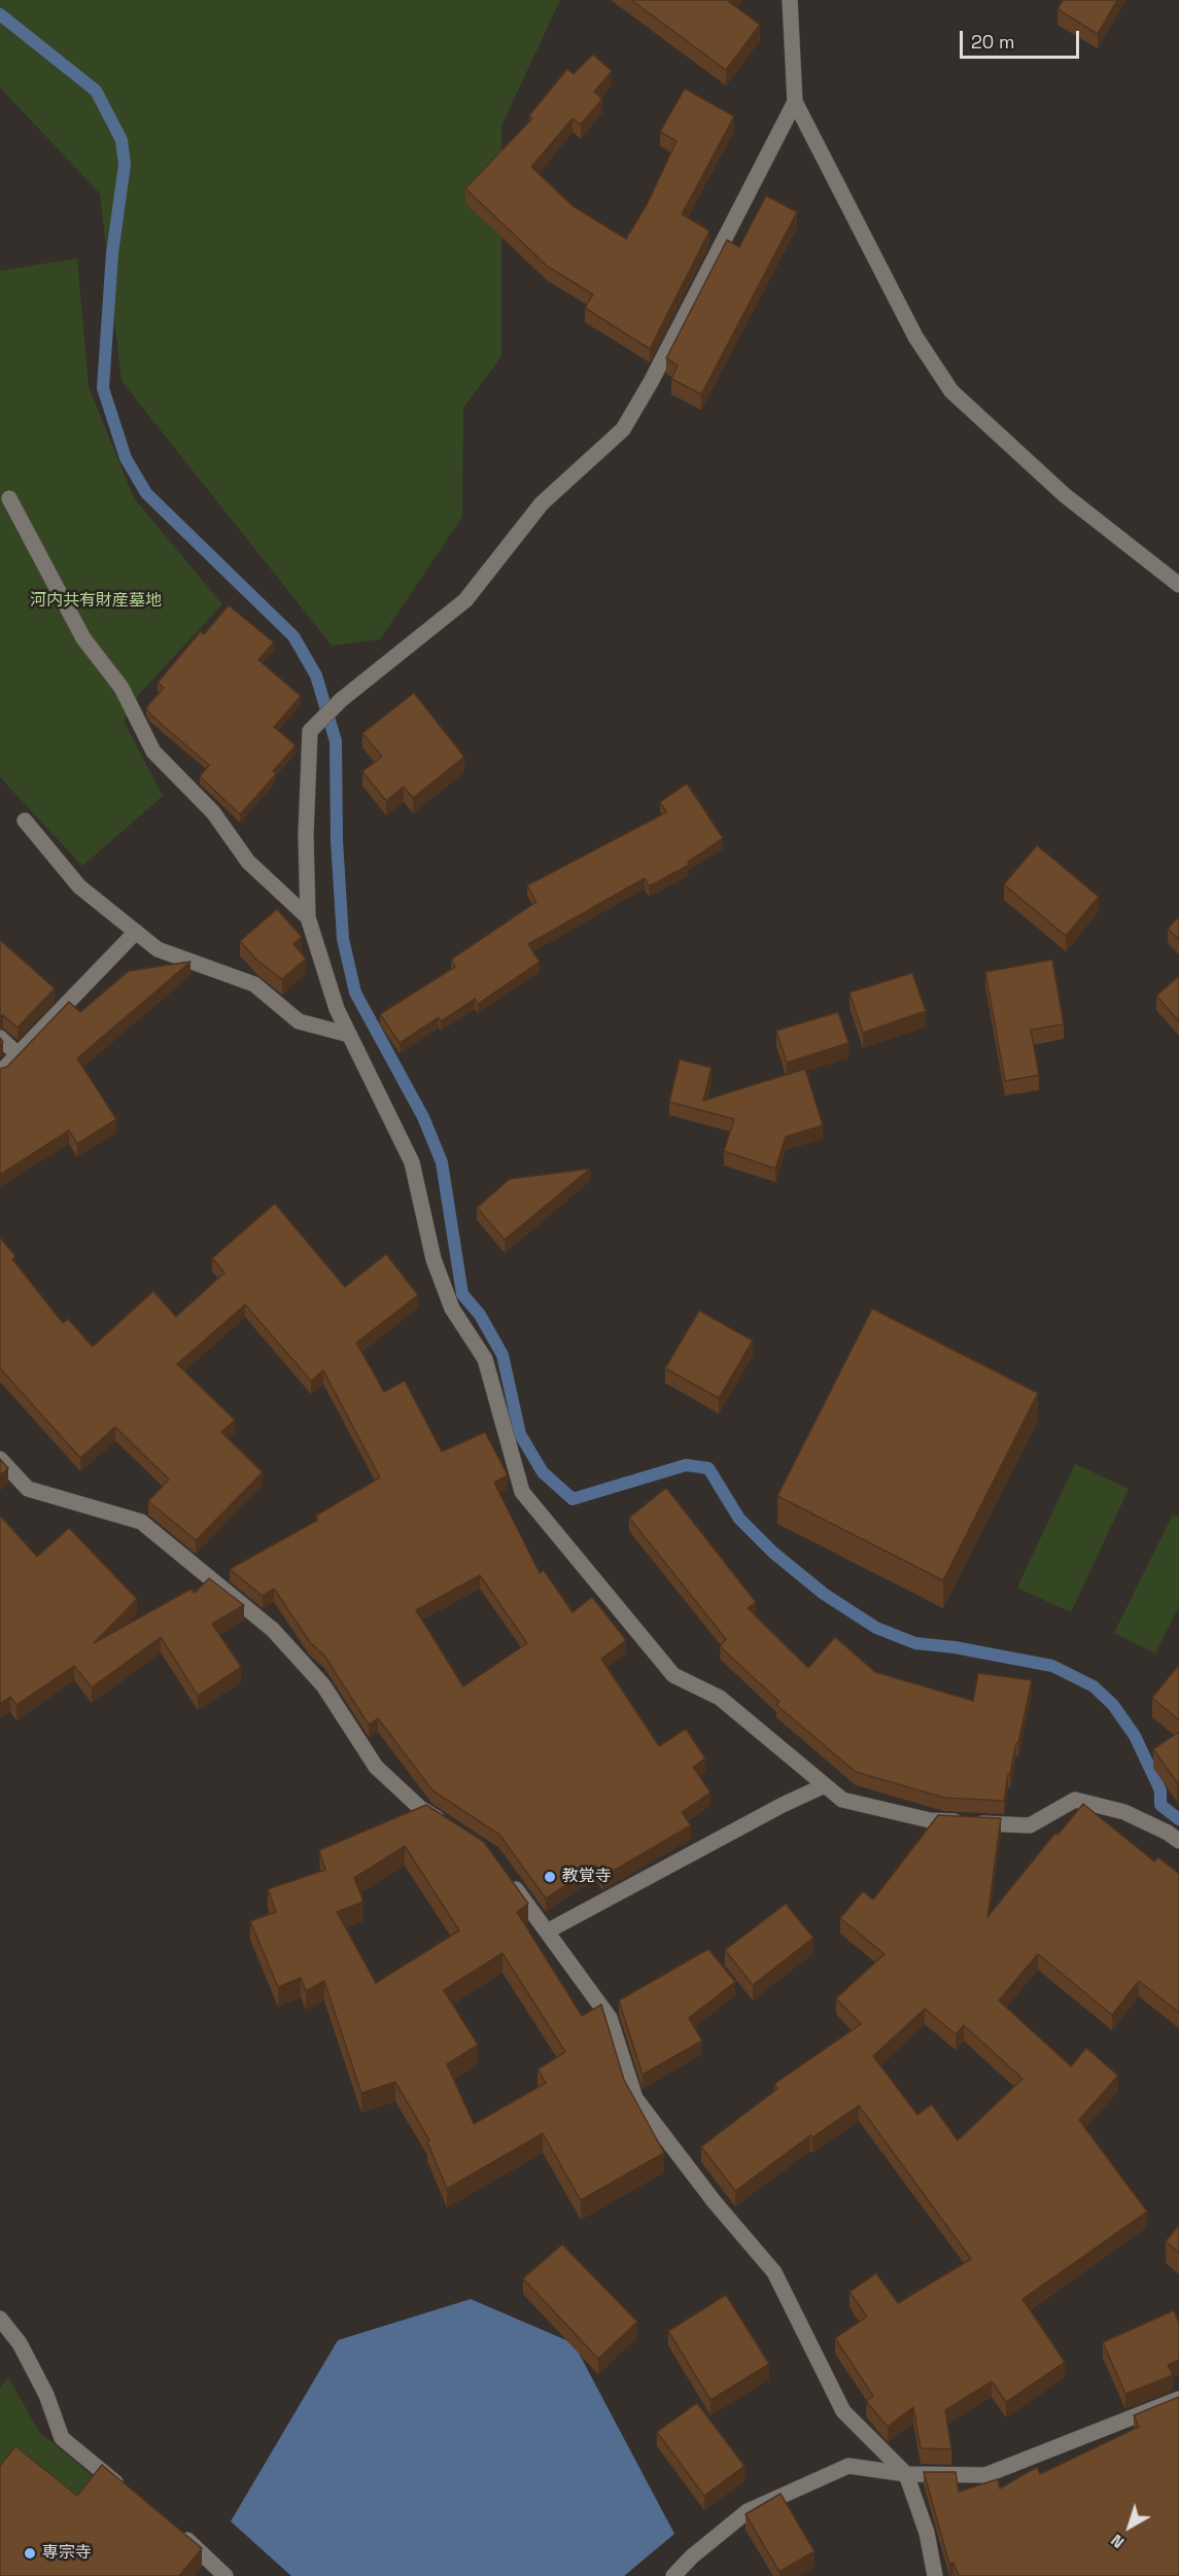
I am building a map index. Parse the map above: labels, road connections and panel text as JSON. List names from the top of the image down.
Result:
{
  "parks": ["河内共有財産墓地"],
  "places": ["教覚寺", "専宗寺"],
  "scale_bar": "20 m",
  "north": "bottom left"
}
